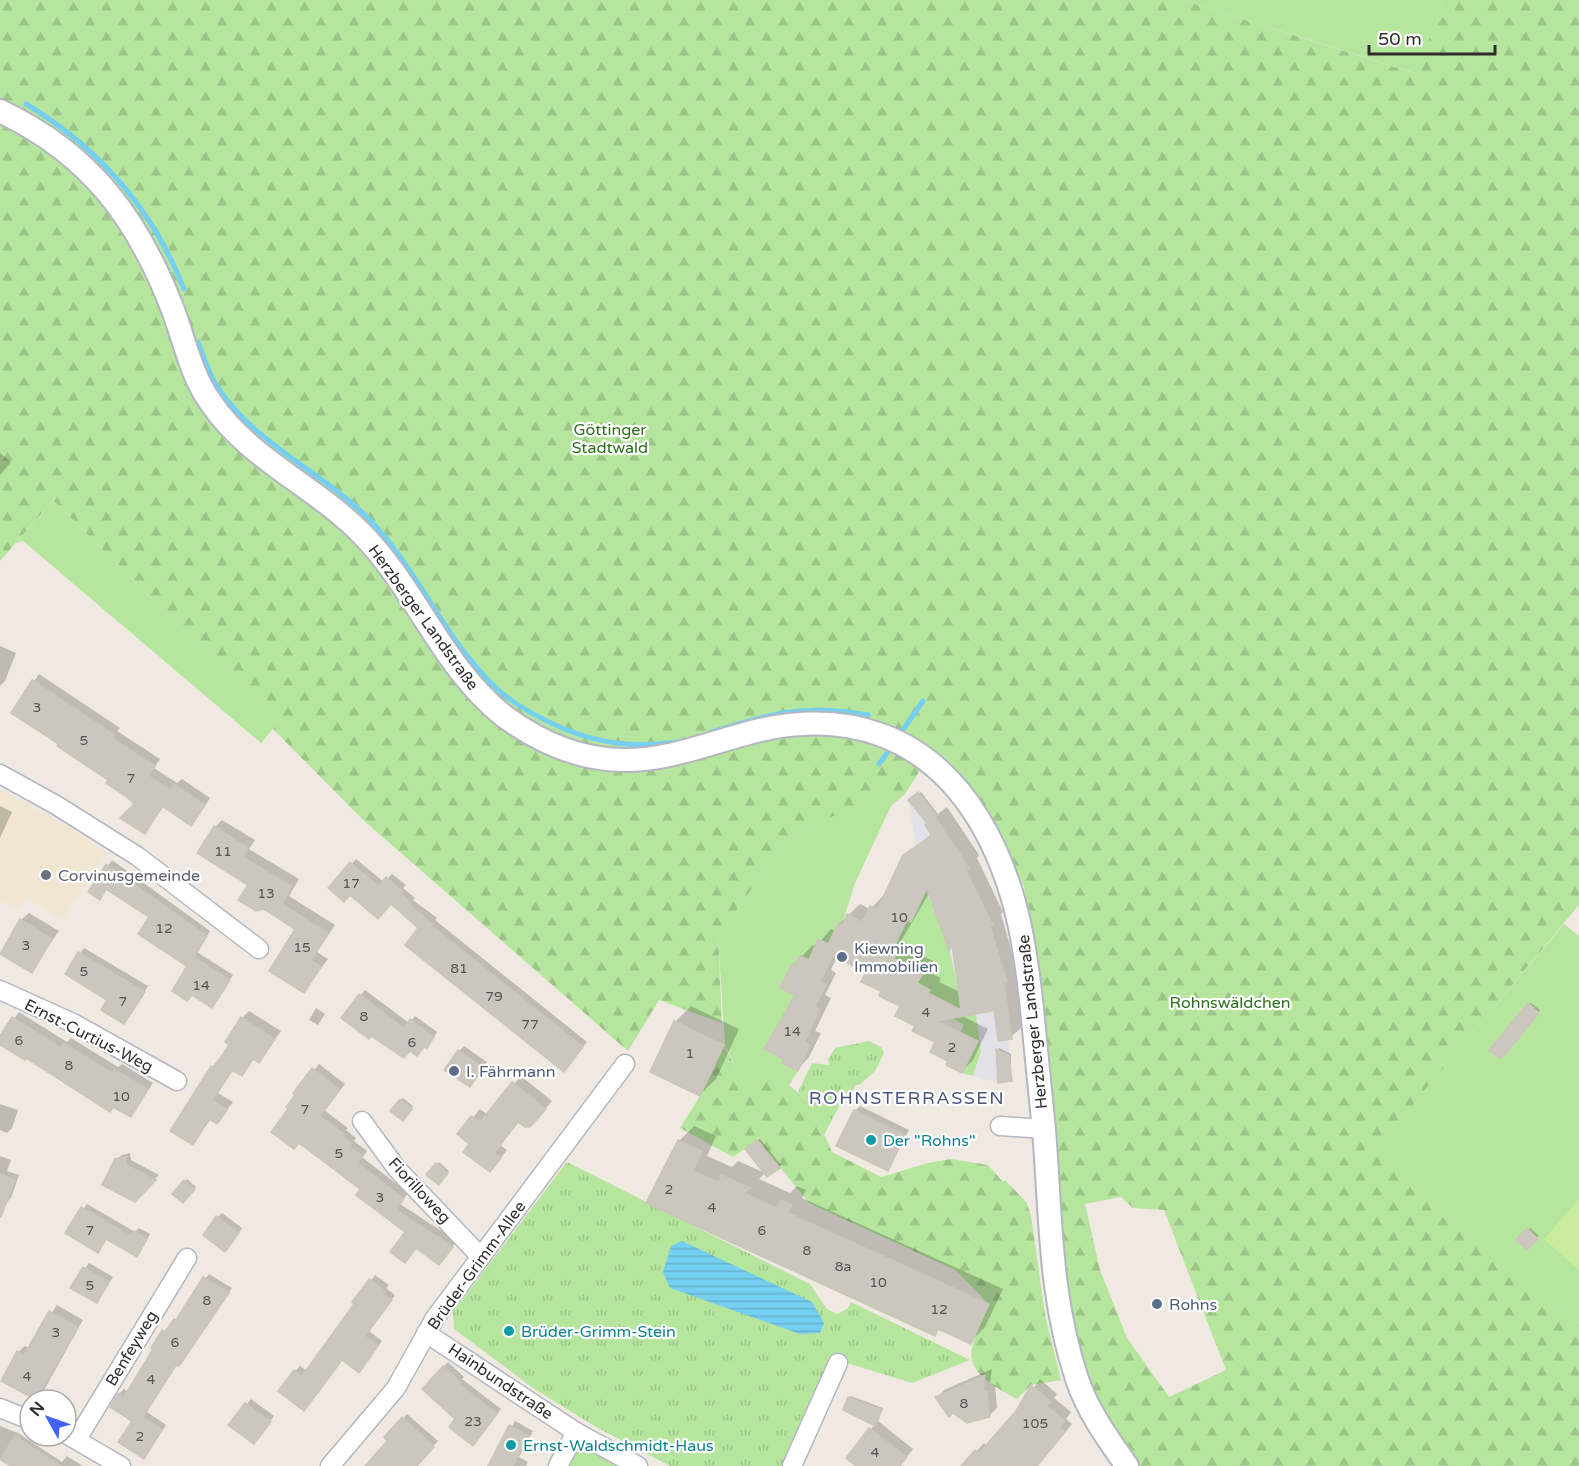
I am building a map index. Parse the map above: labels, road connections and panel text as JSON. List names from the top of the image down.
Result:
{
  "streets": {
    "street": [
      "Herzberger Landstraße",
      "Ernst-Curtius-Weg",
      "Fiorilloweg",
      "Brüder-Grimm-Allee",
      "Benfeyweg",
      "Hainbundstraße"
    ]
  },
  "crossings": [
    ["Fiorilloweg", "Brüder-Grimm-Allee"],
    ["Brüder-Grimm-Allee", "Hainbundstraße"]
  ],
  "districts": ["ROHNSTERRASSEN"],
  "parks": ["Göttinger Stadtwald", "Rohnswäldchen"],
  "places": [
    "Corvinusgemeinde",
    "Kiewning Immobilien",
    "I. Fährmann",
    "Der \"Rohns\"",
    "Rohns",
    "Brüder-Grimm-Stein",
    "Ernst-Waldschmidt-Haus"
  ],
  "house_numbers": [
    "3",
    "5",
    "7",
    "11",
    "17",
    "13",
    "10",
    "12",
    "3",
    "15",
    "81",
    "5",
    "14",
    "79",
    "7",
    "4",
    "8",
    "77",
    "14",
    "6",
    "6",
    "2",
    "1",
    "8",
    "10",
    "7",
    "5",
    "2",
    "3",
    "4",
    "7",
    "6",
    "8",
    "8a",
    "10",
    "5",
    "8",
    "12",
    "3",
    "6",
    "4",
    "4",
    "8",
    "23",
    "105",
    "2",
    "4"
  ],
  "scale_bar": "50 m",
  "north": "top left"
}
